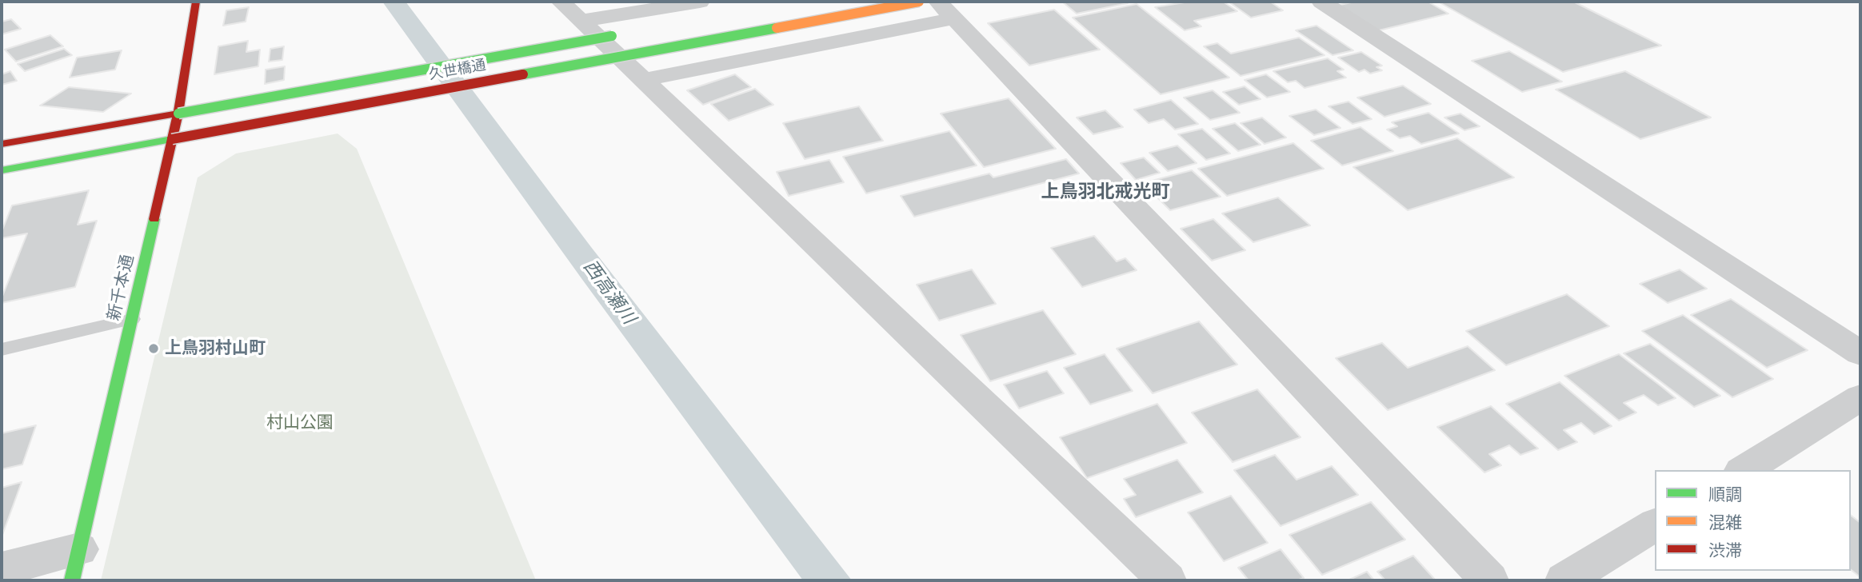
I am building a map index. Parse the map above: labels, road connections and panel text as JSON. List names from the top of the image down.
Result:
{
  "streets": {
    "street": ["久世橋通", "新千本通"]
  },
  "crossings": [
    ["久世橋通", "新千本通"]
  ],
  "districts": ["上鳥羽北戒光町"],
  "water": ["西高瀬川"],
  "parks": ["村山公園"],
  "places": ["上鳥羽村山町"],
  "legend": ["順調", "混雑", "渋滞"]
}
